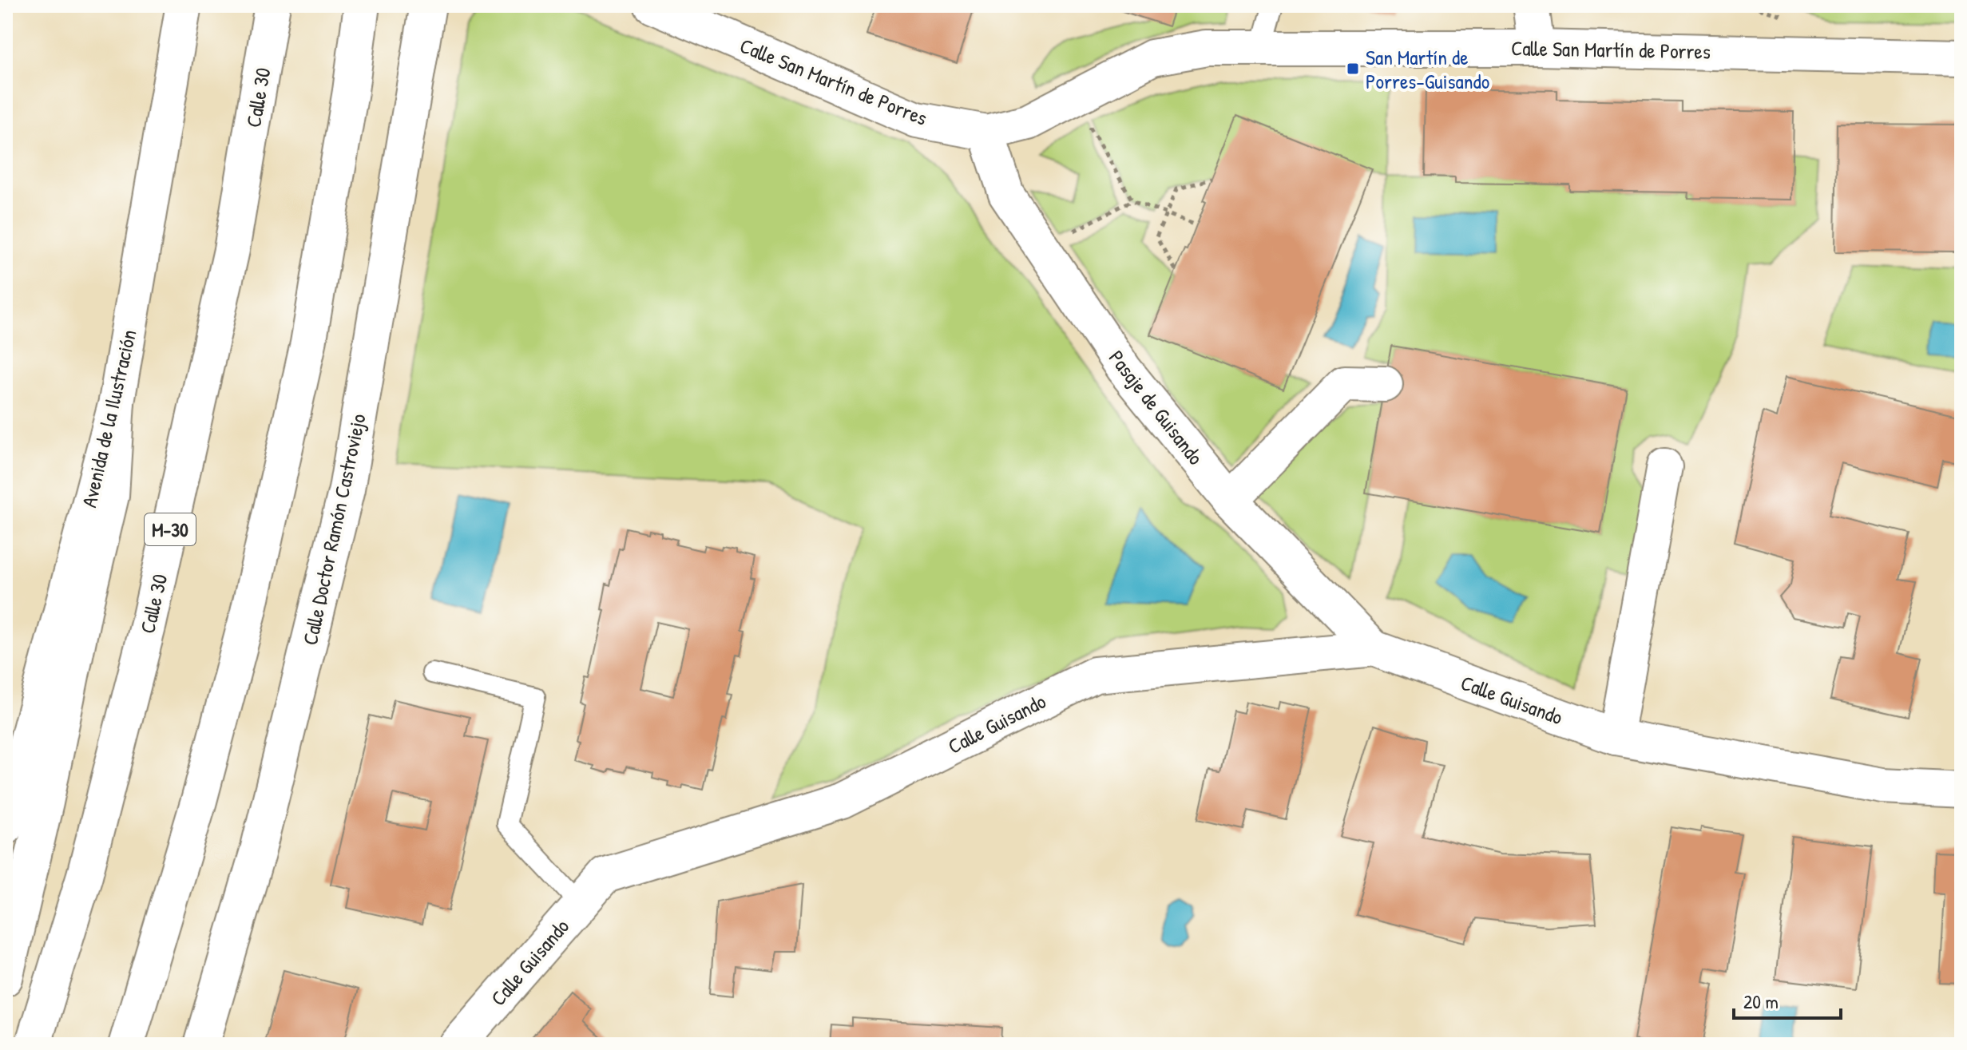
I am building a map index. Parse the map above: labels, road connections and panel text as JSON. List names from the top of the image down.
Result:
{
  "streets": {
    "main road": [
      "Calle San Martín de Porres",
      "Calle 30",
      "Pasaje de Guisando",
      "Avenida de la Ilustración",
      "M-30",
      "Calle Doctor Ramón Castroviejo",
      "Calle Guisando"
    ]
  },
  "crossings": [
    ["Calle San Martín de Porres", "Pasaje de Guisando"],
    ["Pasaje de Guisando", "Calle Guisando"]
  ],
  "places": {
    "transit": ["San Martín de Porres-Guisando"]
  },
  "scale_bar": "20 m"
}
